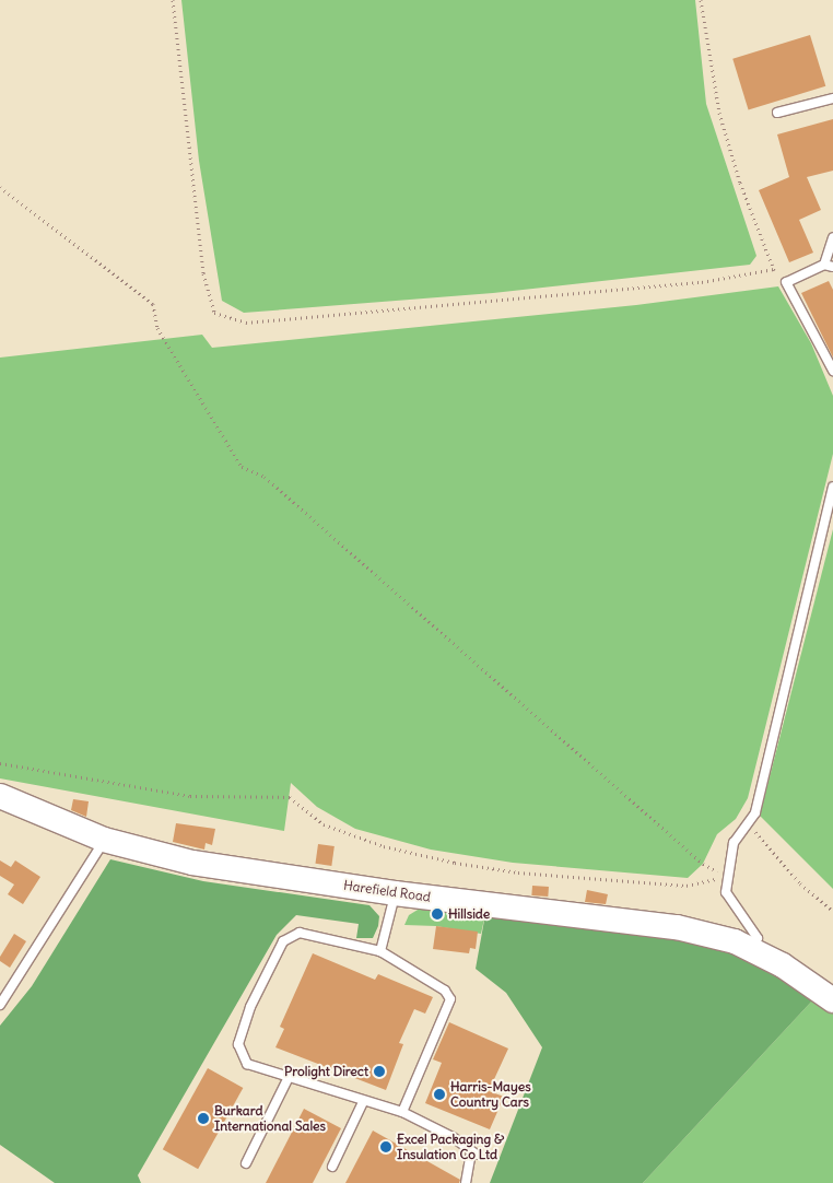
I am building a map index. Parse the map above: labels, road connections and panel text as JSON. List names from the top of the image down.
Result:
{
  "streets": {
    "street": ["Harefield Road"]
  },
  "places": [
    "Hillside",
    "Prolight Direct",
    "Harris-Mayes Country Cars",
    "Burkard International Sales",
    "Excel Packaging & Insulation Co Ltd"
  ]
}
